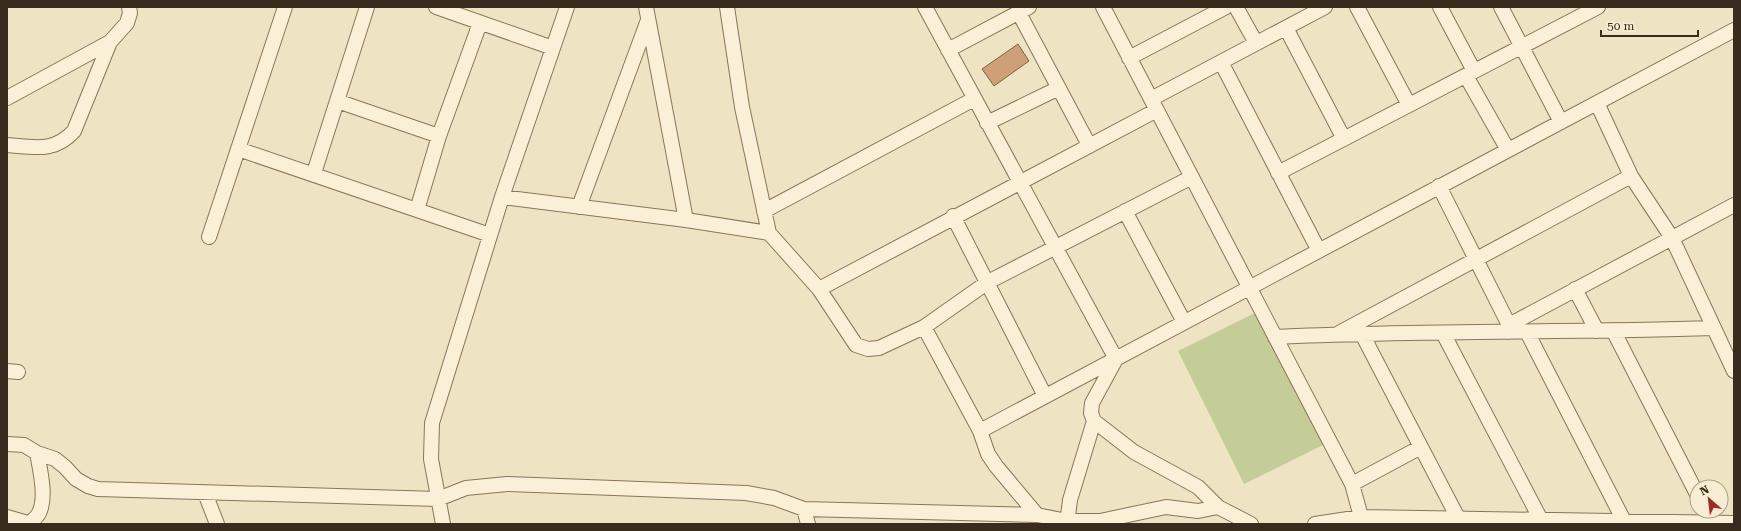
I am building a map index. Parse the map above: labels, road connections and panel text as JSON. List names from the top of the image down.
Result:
{
  "scale_bar": "50 m",
  "north": "top left"
}
